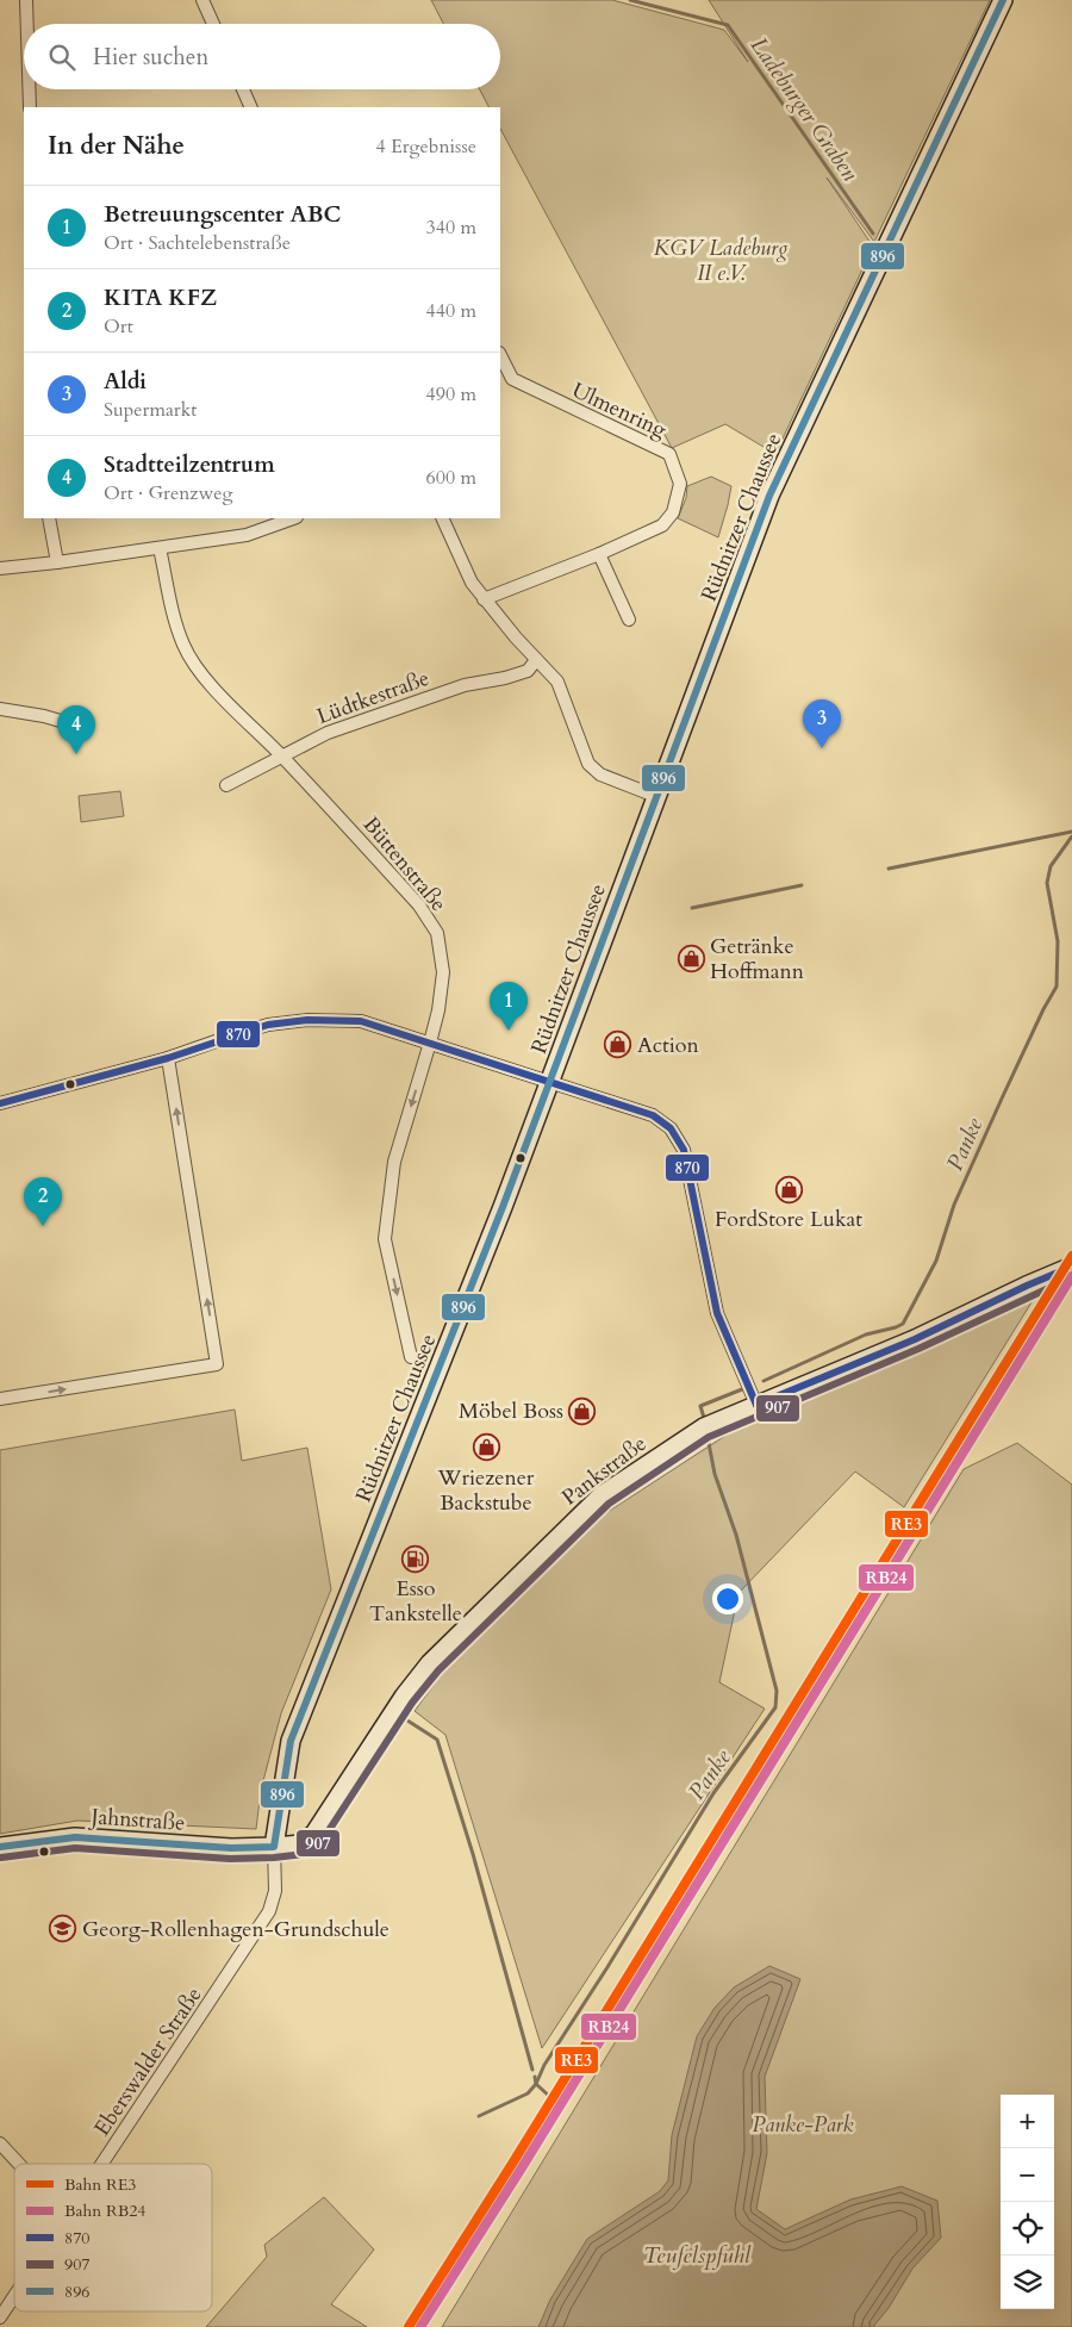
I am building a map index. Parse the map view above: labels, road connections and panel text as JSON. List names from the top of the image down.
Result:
{
  "streets": {
    "main road": ["Rüdnitzer Chaussee", "Pankstraße", "Jahnstraße"],
    "street": [
      "Ulmenring",
      "Lüdtkestraße",
      "Büttenstraße",
      "Eberswalder Straße"
    ]
  },
  "crossings": [
    ["Rüdnitzer Chaussee", "Pankstraße"],
    ["Rüdnitzer Chaussee", "Jahnstraße"],
    ["Rüdnitzer Chaussee", "Eberswalder Straße"],
    ["Lüdtkestraße", "Büttenstraße"],
    ["Pankstraße", "Jahnstraße"],
    ["Pankstraße", "Eberswalder Straße"],
    ["Jahnstraße", "Eberswalder Straße"]
  ],
  "water": ["Ladeburger Graben", "Panke", "Teufelspfuhl"],
  "parks": ["KGV Ladeburg II e.V.", "Panke-Park"],
  "places": {
    "shop": [
      "Getränke Hoffmann",
      "Action",
      "FordStore Lukat",
      "Möbel Boss",
      "Wriezener Backstube"
    ],
    "fuel station": ["Esso Tankstelle"],
    "school or university": ["Georg-Rollenhagen-Grundschule"]
  },
  "lines": [
    "transit line 896",
    "transit line 870",
    "rail line RE3",
    "rail line RB24",
    "transit line 907"
  ],
  "legend": [
    "Bahn RE3",
    "Bahn RB24",
    "870",
    "907",
    "896"
  ],
  "page": {
    "search": "Hier suchen",
    "heading": ["In der Nähe", "4 Ergebnisse"],
    "list": [
      {
        "mark": "1",
        "name": "Betreuungscenter ABC",
        "note": "Ort · Sachtelebenstraße",
        "value": "340 m"
      },
      {
        "mark": "2",
        "name": "KITA KFZ",
        "note": "Ort",
        "value": "440 m"
      },
      {
        "mark": "3",
        "name": "Aldi",
        "note": "Supermarkt",
        "value": "490 m"
      },
      {
        "mark": "4",
        "name": "Stadtteilzentrum",
        "note": "Ort · Grenzweg",
        "value": "600 m"
      }
    ],
    "pins": [
      "3",
      "4",
      "1",
      "2"
    ],
    "map_buttons": ["+", "−"]
  }
}
